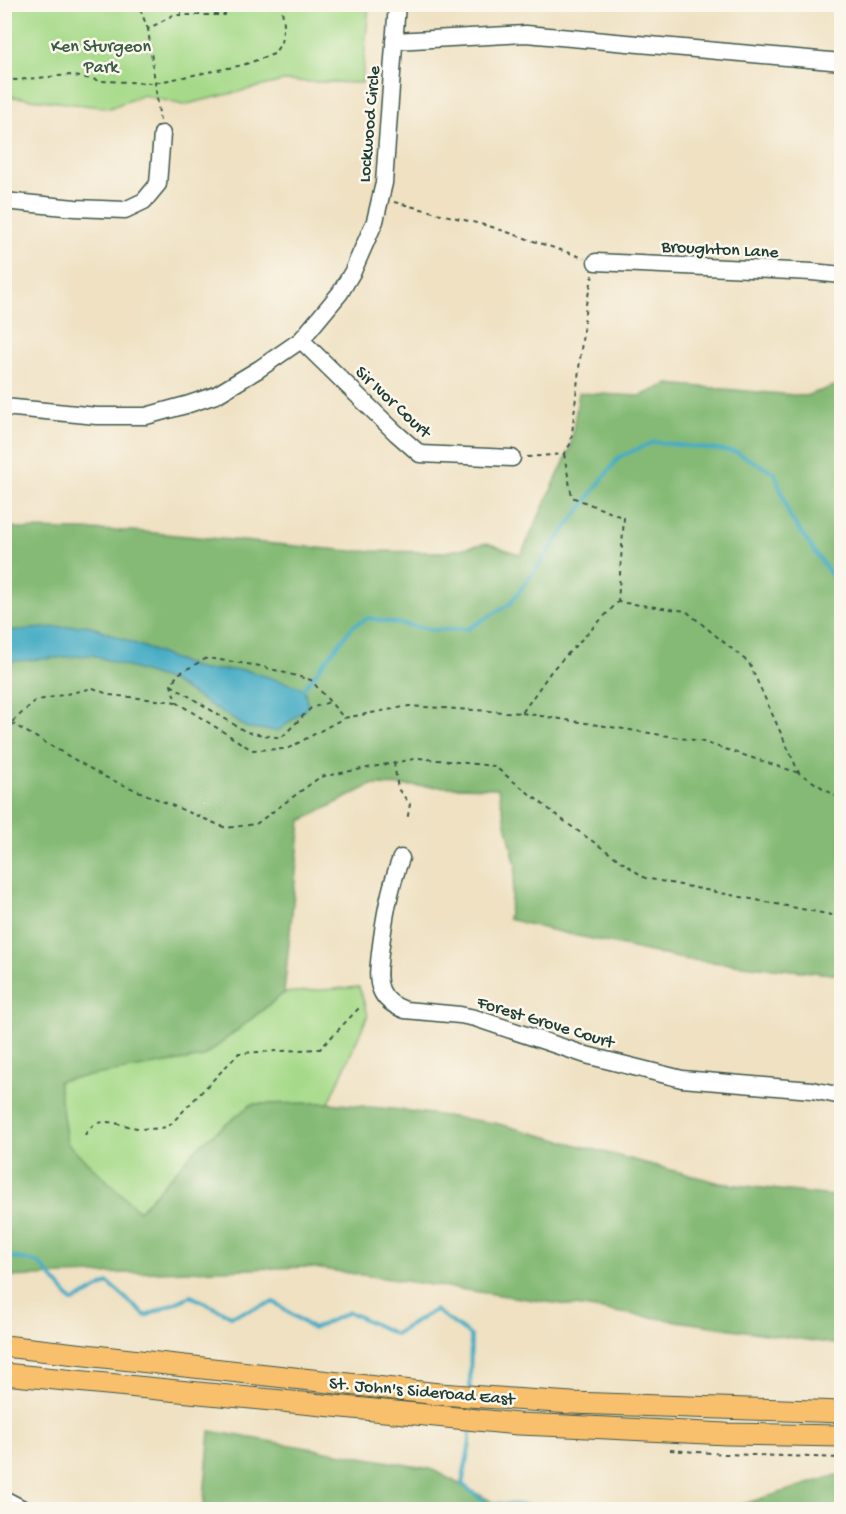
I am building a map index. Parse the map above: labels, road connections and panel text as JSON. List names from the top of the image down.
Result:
{
  "streets": {
    "main road": ["St. John's Sideroad East"],
    "street": [
      "Lockwood Circle",
      "Broughton Lane",
      "Sir Ivor Court",
      "Forest Grove Court"
    ]
  },
  "crossings": [
    ["Lockwood Circle", "Sir Ivor Court"]
  ],
  "parks": ["Ken Sturgeon Park"]
}
